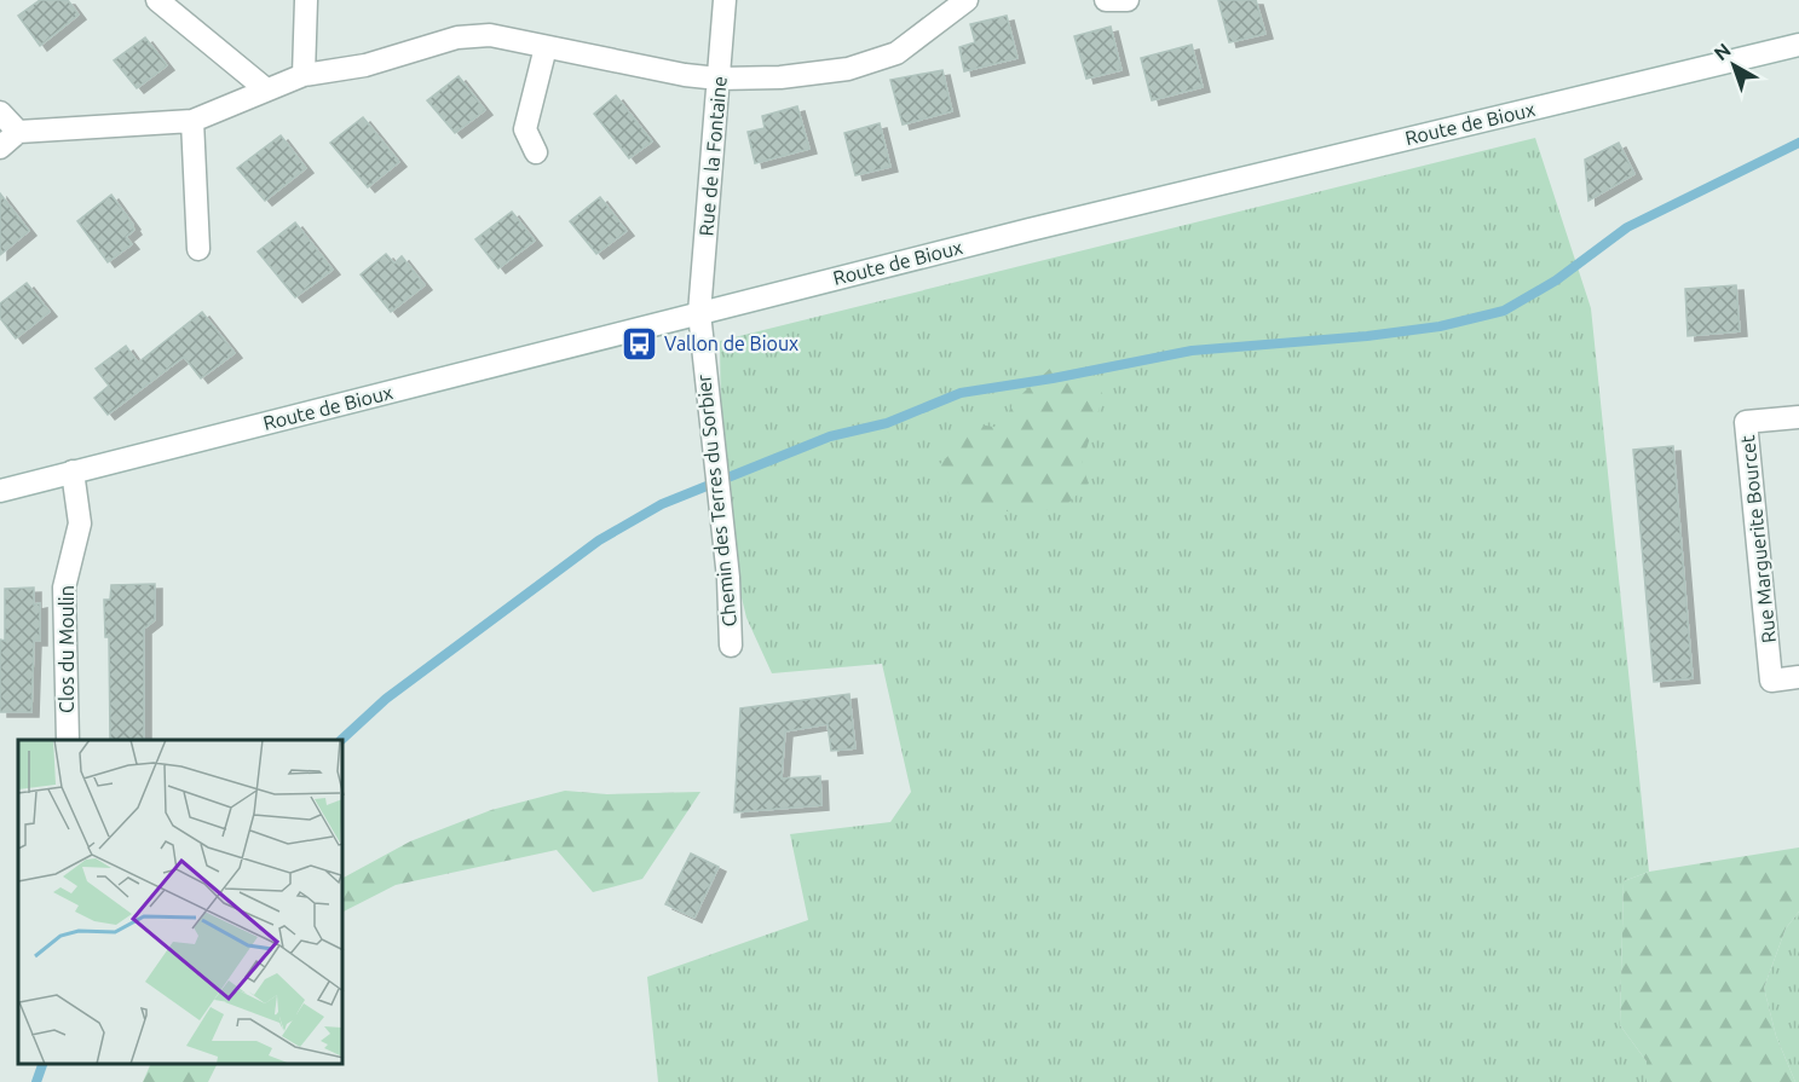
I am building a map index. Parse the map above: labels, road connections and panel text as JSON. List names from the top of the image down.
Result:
{
  "streets": {
    "street": [
      "Route de Bioux",
      "Rue de la Fontaine",
      "Chemin des Terres du Sorbier",
      "Rue Marguerite Bourcet",
      "Clos du Moulin"
    ]
  },
  "crossings": [
    ["Route de Bioux", "Rue de la Fontaine"],
    ["Route de Bioux", "Chemin des Terres du Sorbier"],
    ["Route de Bioux", "Clos du Moulin"],
    ["Rue de la Fontaine", "Chemin des Terres du Sorbier"]
  ],
  "places": {
    "bus stop": ["Vallon de Bioux"]
  },
  "north": "top left"
}
